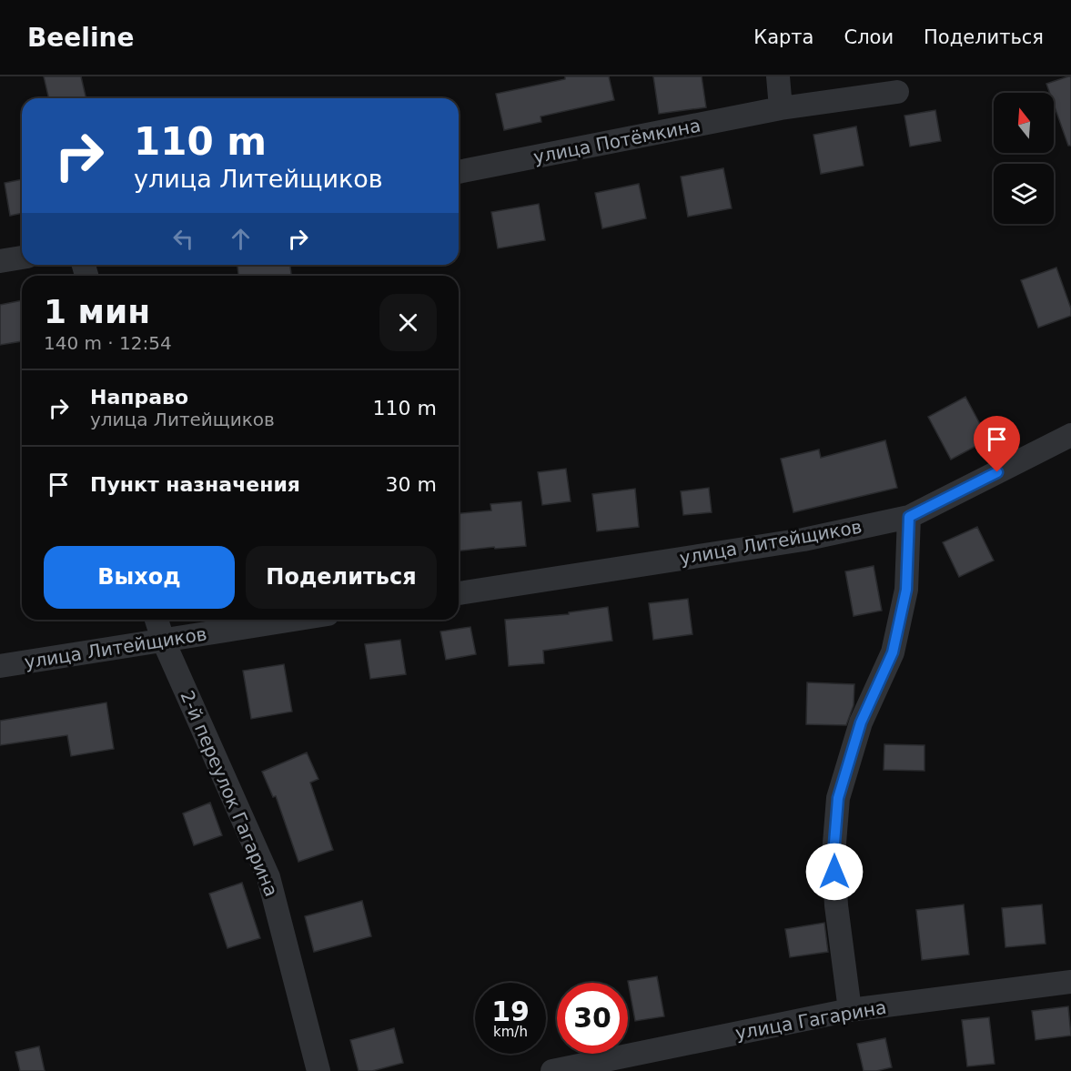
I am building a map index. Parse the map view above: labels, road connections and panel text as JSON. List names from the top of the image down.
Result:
{
  "streets": {
    "street": [
      "улица Потёмкина",
      "улица Литейщиков",
      "2-й переулок Гагарина",
      "улица Гагарина"
    ]
  },
  "crossings": [
    ["улица Литейщиков", "2-й переулок Гагарина"]
  ],
  "north": "top",
  "page": {
    "header": "Beeline",
    "nav": ["Карта", "Слои", "Поделиться"],
    "turn": ["110 m", "улица Литейщиков"],
    "heading": ["1 мин", "140 m · 12:54"],
    "list": [
      {
        "name": "Направо",
        "note": "улица Литейщиков",
        "value": "110 m"
      },
      {
        "name": "Пункт назначения",
        "value": "30 m"
      }
    ],
    "buttons": ["Выход", "Поделиться"],
    "speed": "19 km/h",
    "limit": "30"
  }
}
